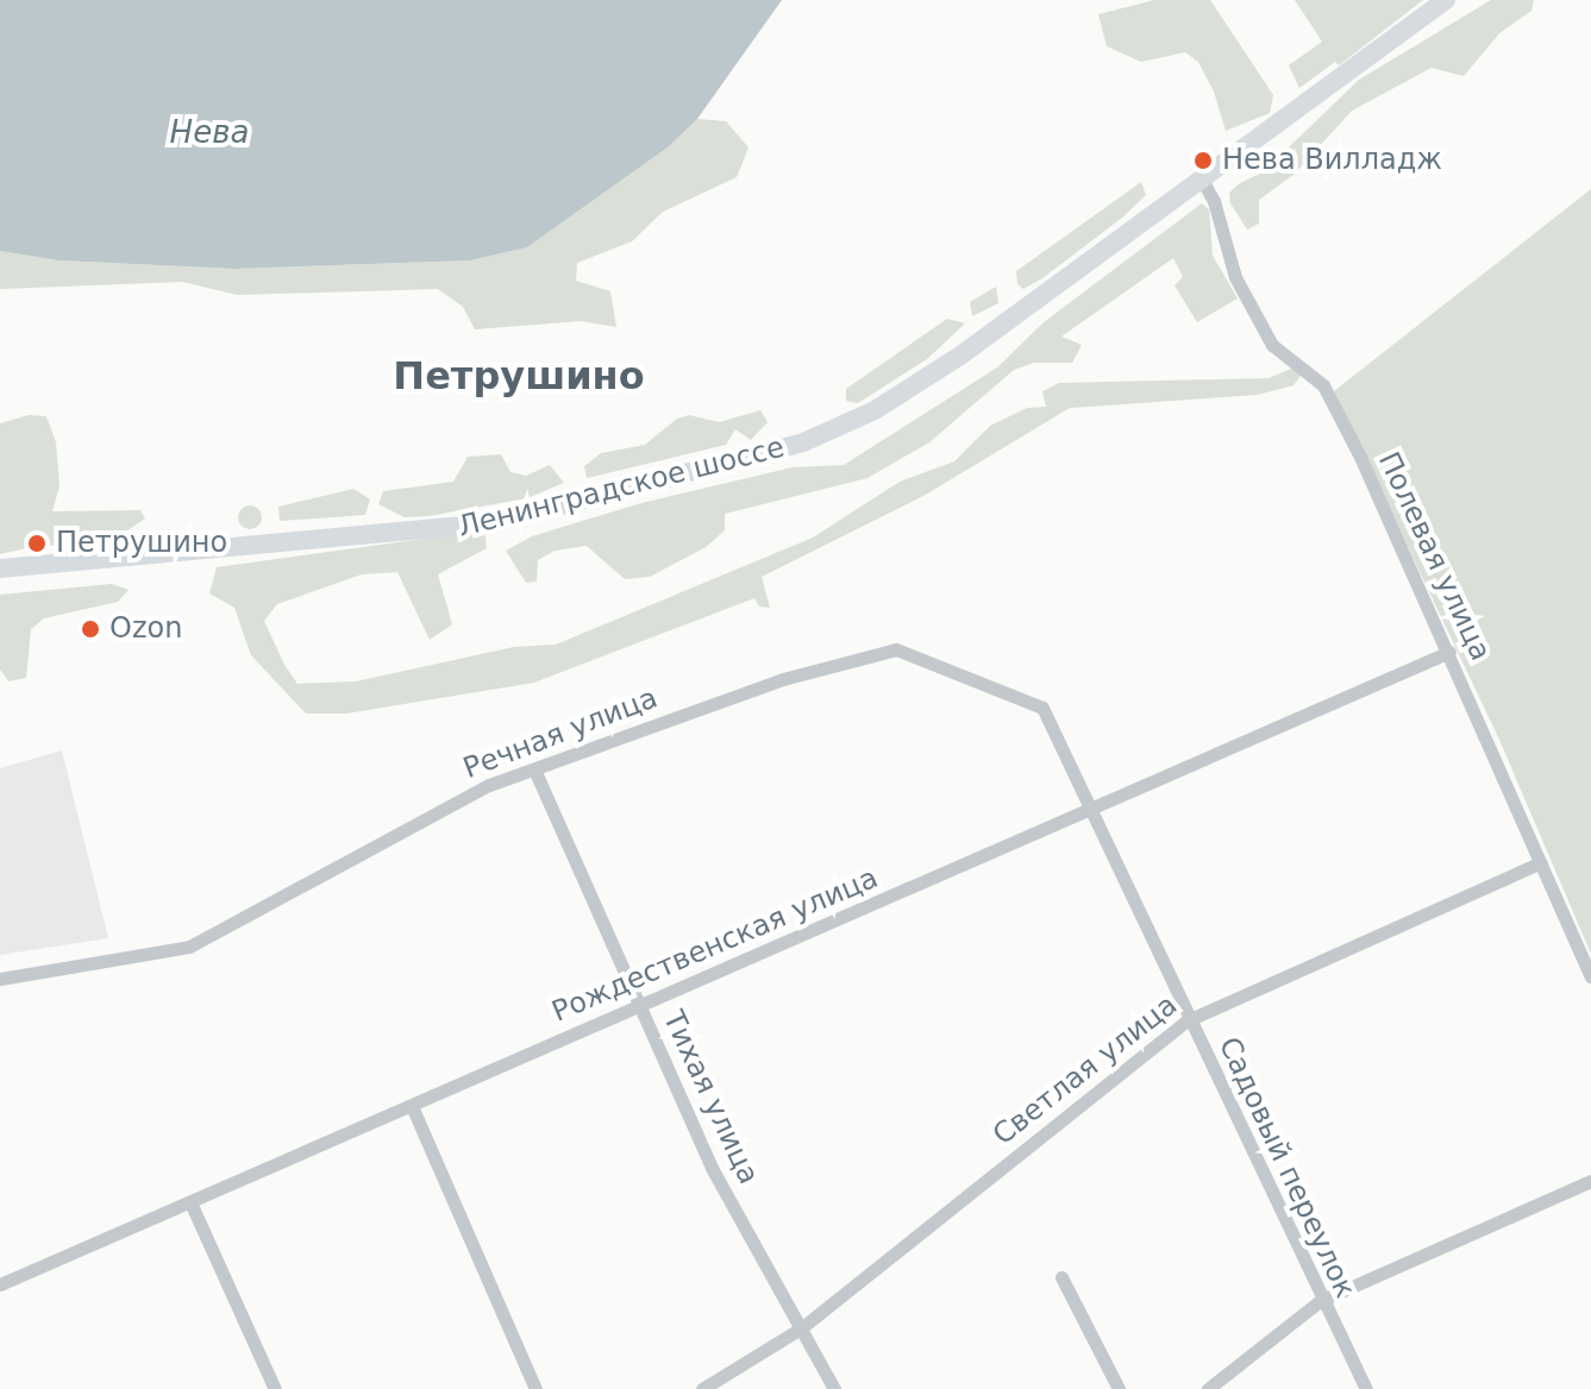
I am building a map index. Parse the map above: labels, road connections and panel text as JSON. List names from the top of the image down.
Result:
{
  "streets": {
    "main road": ["Ленинградское шоссе"],
    "street": [
      "Полевая улица",
      "Речная улица",
      "Рождественская улица",
      "Светлая улица",
      "Тихая улица",
      "Садовый переулок"
    ]
  },
  "crossings": [
    ["Ленинградское шоссе", "Полевая улица"],
    ["Полевая улица", "Рождественская улица"],
    ["Полевая улица", "Светлая улица"],
    ["Речная улица", "Рождественская улица"],
    ["Речная улица", "Тихая улица"],
    ["Речная улица", "Садовый переулок"],
    ["Рождественская улица", "Тихая улица"],
    ["Рождественская улица", "Садовый переулок"],
    ["Светлая улица", "Тихая улица"],
    ["Светлая улица", "Садовый переулок"]
  ],
  "districts": ["Петрушино"],
  "water": ["Нева"],
  "places": ["Нева Вилладж", "Петрушино", "Ozon"]
}
